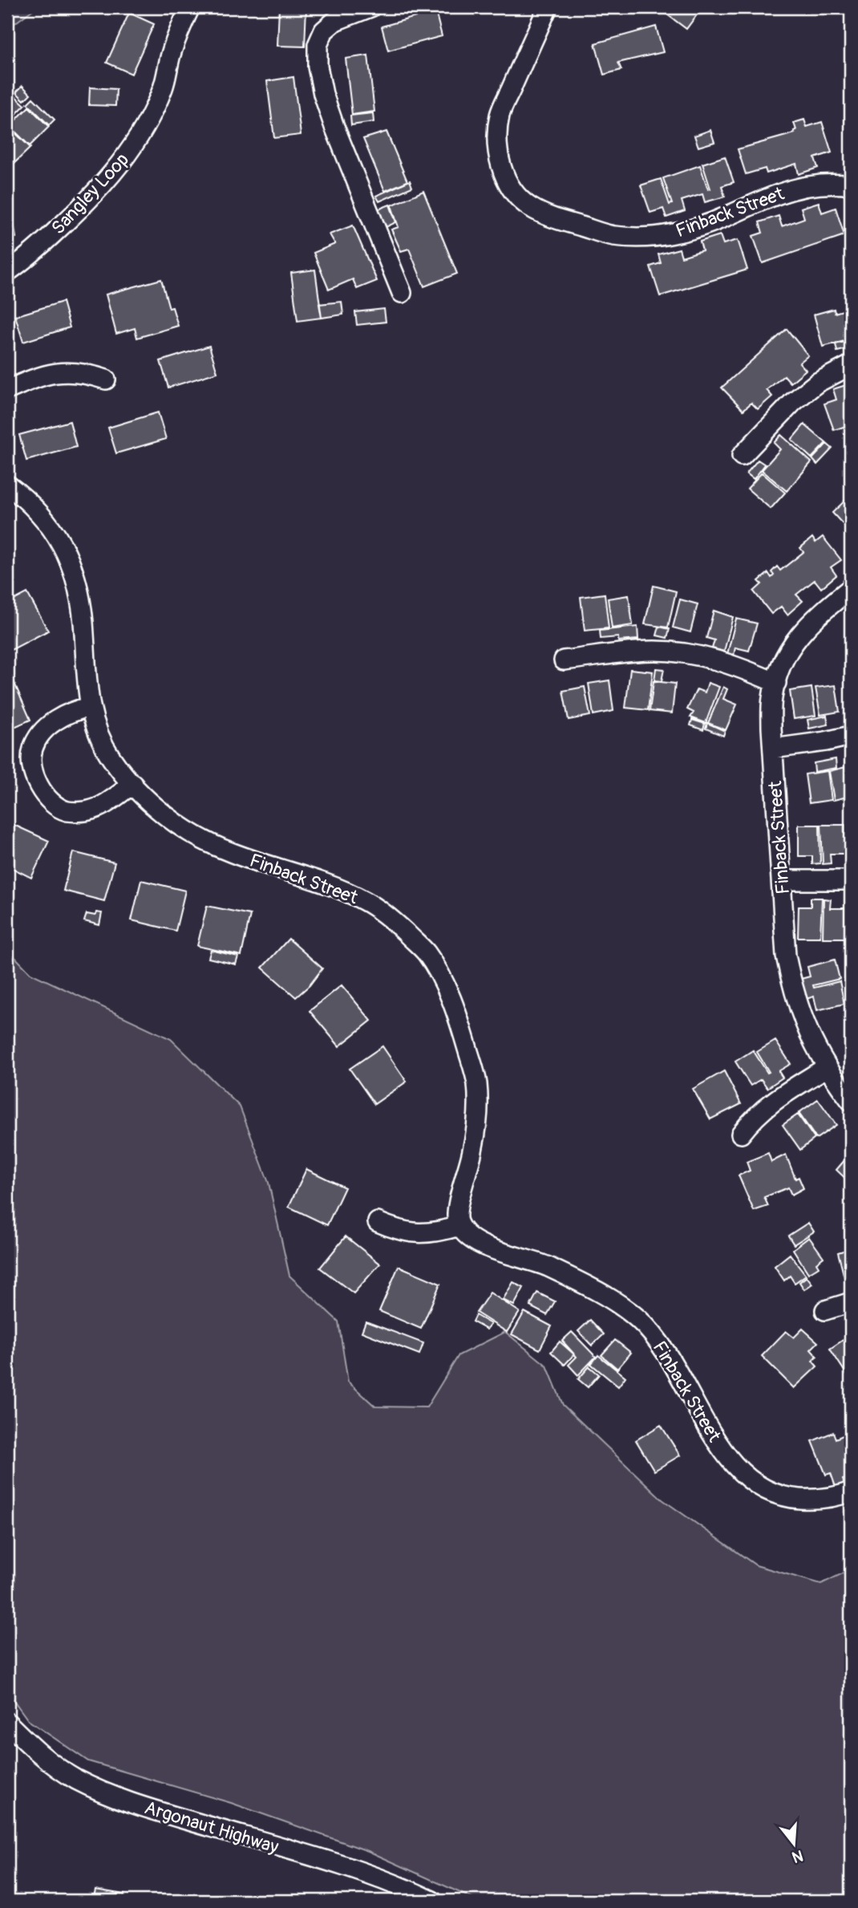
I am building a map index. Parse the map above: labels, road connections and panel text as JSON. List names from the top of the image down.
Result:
{
  "streets": {
    "street": ["Sangley Loop", "Finback Street", "Argonaut Highway"]
  },
  "north": "bottom"
}
